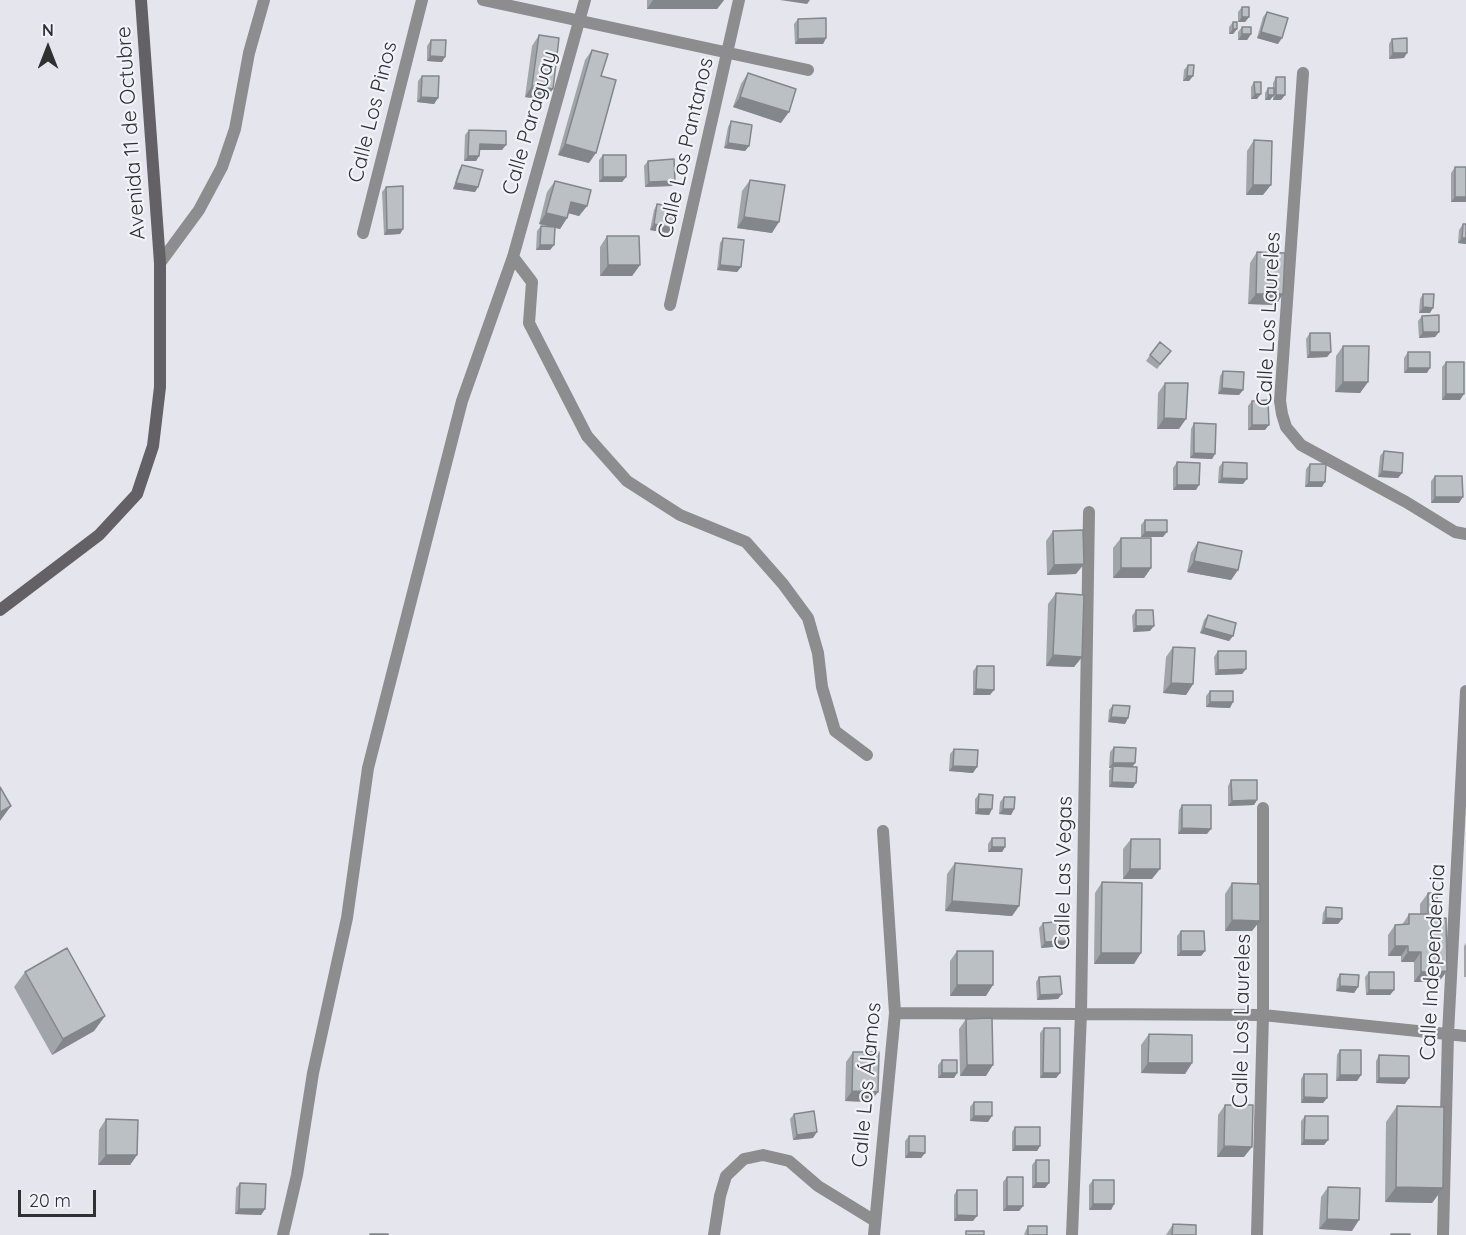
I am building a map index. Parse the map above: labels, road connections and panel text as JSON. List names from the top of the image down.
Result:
{
  "streets": {
    "street": [
      "Calle Los Pinos",
      "Calle Paraguay",
      "Avenida 11 de Octubre",
      "Calle Los Pantanos",
      "Calle Los Laureles",
      "Calle Las Vegas",
      "Calle Independencia",
      "Calle Los Álamos"
    ]
  },
  "scale_bar": "20 m",
  "north": "top"
}
